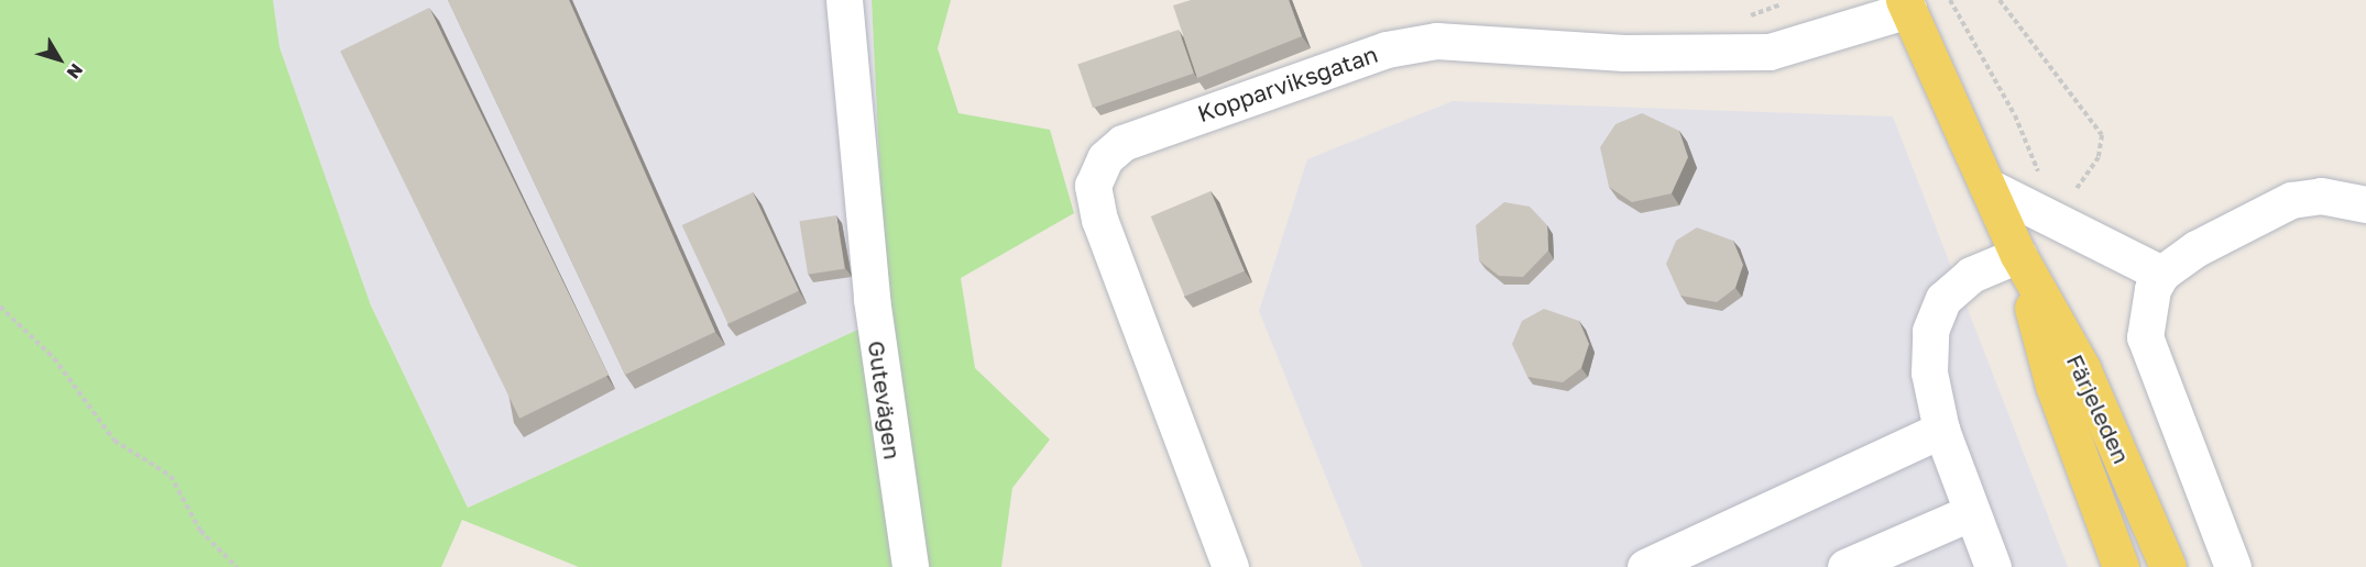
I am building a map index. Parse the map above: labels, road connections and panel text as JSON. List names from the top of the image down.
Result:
{
  "streets": {
    "main road": ["Färjeleden"],
    "street": ["Kopparviksgatan", "Gutevägen"]
  },
  "crossings": [
    ["Kopparviksgatan", "Färjeleden"]
  ],
  "north": "bottom right"
}
